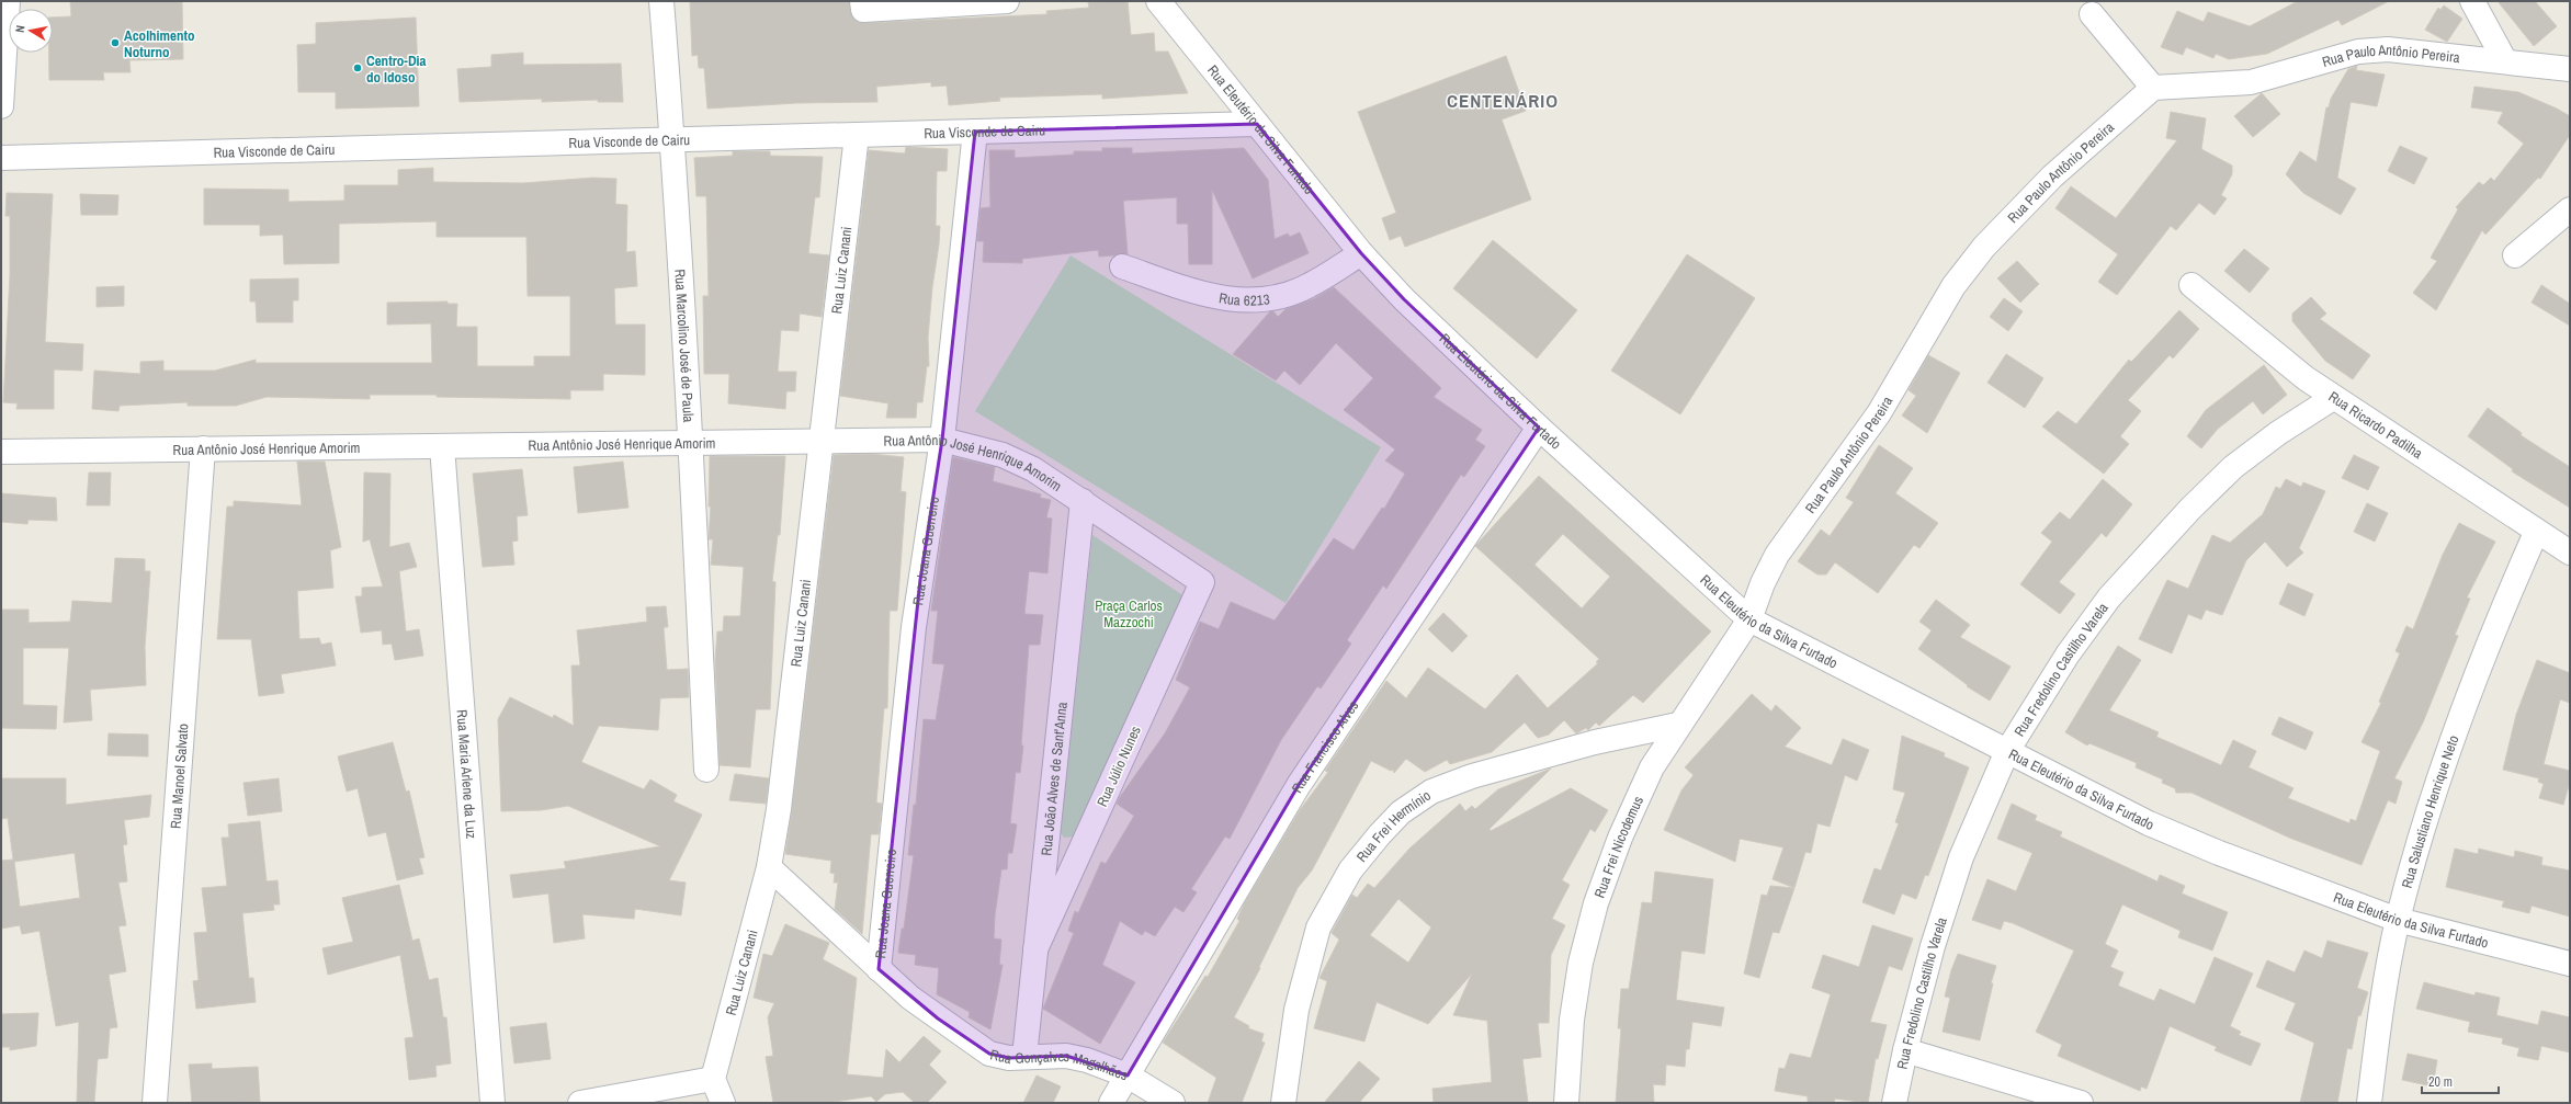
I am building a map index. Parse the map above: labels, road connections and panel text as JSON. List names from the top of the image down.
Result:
{
  "streets": {
    "street": [
      "Rua Paulo Antônio Pereira",
      "Rua Eleutério da Silva Furtado",
      "Rua Visconde de Cairu",
      "Rua Luiz Canani",
      "Rua 6213",
      "Rua Marcolino José de Paula",
      "Rua Ricardo Padilha",
      "Rua Antônio José Henrique Amorim",
      "Rua Joana Guerreiro",
      "Rua Fredolino Castilho Varela",
      "Rua Francisco Alves",
      "Rua Júlio Nunes",
      "Rua Maria Arlene da Luz",
      "Rua Manoel Salvato",
      "Rua João Alves de Sant'Anna",
      "Rua Salustiano Henrique Neto",
      "Rua Frei Hermínio",
      "Rua Frei Nicodemus",
      "Rua Gonçalves Magalhães"
    ]
  },
  "crossings": [
    ["Rua Paulo Antônio Pereira", "Rua Eleutério da Silva Furtado"],
    ["Rua Paulo Antônio Pereira", "Rua Frei Nicodemus"],
    ["Rua Eleutério da Silva Furtado", "Rua Visconde de Cairu"],
    ["Rua Eleutério da Silva Furtado", "Rua 6213"],
    ["Rua Eleutério da Silva Furtado", "Rua Fredolino Castilho Varela"],
    ["Rua Eleutério da Silva Furtado", "Rua Francisco Alves"],
    ["Rua Eleutério da Silva Furtado", "Rua Salustiano Henrique Neto"],
    ["Rua Eleutério da Silva Furtado", "Rua Frei Nicodemus"],
    ["Rua Visconde de Cairu", "Rua Luiz Canani"],
    ["Rua Visconde de Cairu", "Rua Marcolino José de Paula"],
    ["Rua Visconde de Cairu", "Rua Joana Guerreiro"],
    ["Rua Luiz Canani", "Rua Antônio José Henrique Amorim"],
    ["Rua Luiz Canani", "Rua Gonçalves Magalhães"],
    ["Rua Marcolino José de Paula", "Rua Antônio José Henrique Amorim"],
    ["Rua Ricardo Padilha", "Rua Fredolino Castilho Varela"],
    ["Rua Ricardo Padilha", "Rua Salustiano Henrique Neto"],
    ["Rua Antônio José Henrique Amorim", "Rua Joana Guerreiro"],
    ["Rua Antônio José Henrique Amorim", "Rua Júlio Nunes"],
    ["Rua Antônio José Henrique Amorim", "Rua Maria Arlene da Luz"],
    ["Rua Antônio José Henrique Amorim", "Rua Manoel Salvato"],
    ["Rua Antônio José Henrique Amorim", "Rua João Alves de Sant'Anna"],
    ["Rua Joana Guerreiro", "Rua Gonçalves Magalhães"],
    ["Rua Francisco Alves", "Rua Gonçalves Magalhães"],
    ["Rua Júlio Nunes", "Rua João Alves de Sant'Anna"],
    ["Rua João Alves de Sant'Anna", "Rua Gonçalves Magalhães"],
    ["Rua Frei Hermínio", "Rua Frei Nicodemus"]
  ],
  "districts": ["CENTENÁRIO"],
  "parks": ["Praça Carlos Mazzochi"],
  "places": ["Acolhimento Noturno", "Centro-Dia do Idoso"],
  "scale_bar": "20 m",
  "north": "left"
}
